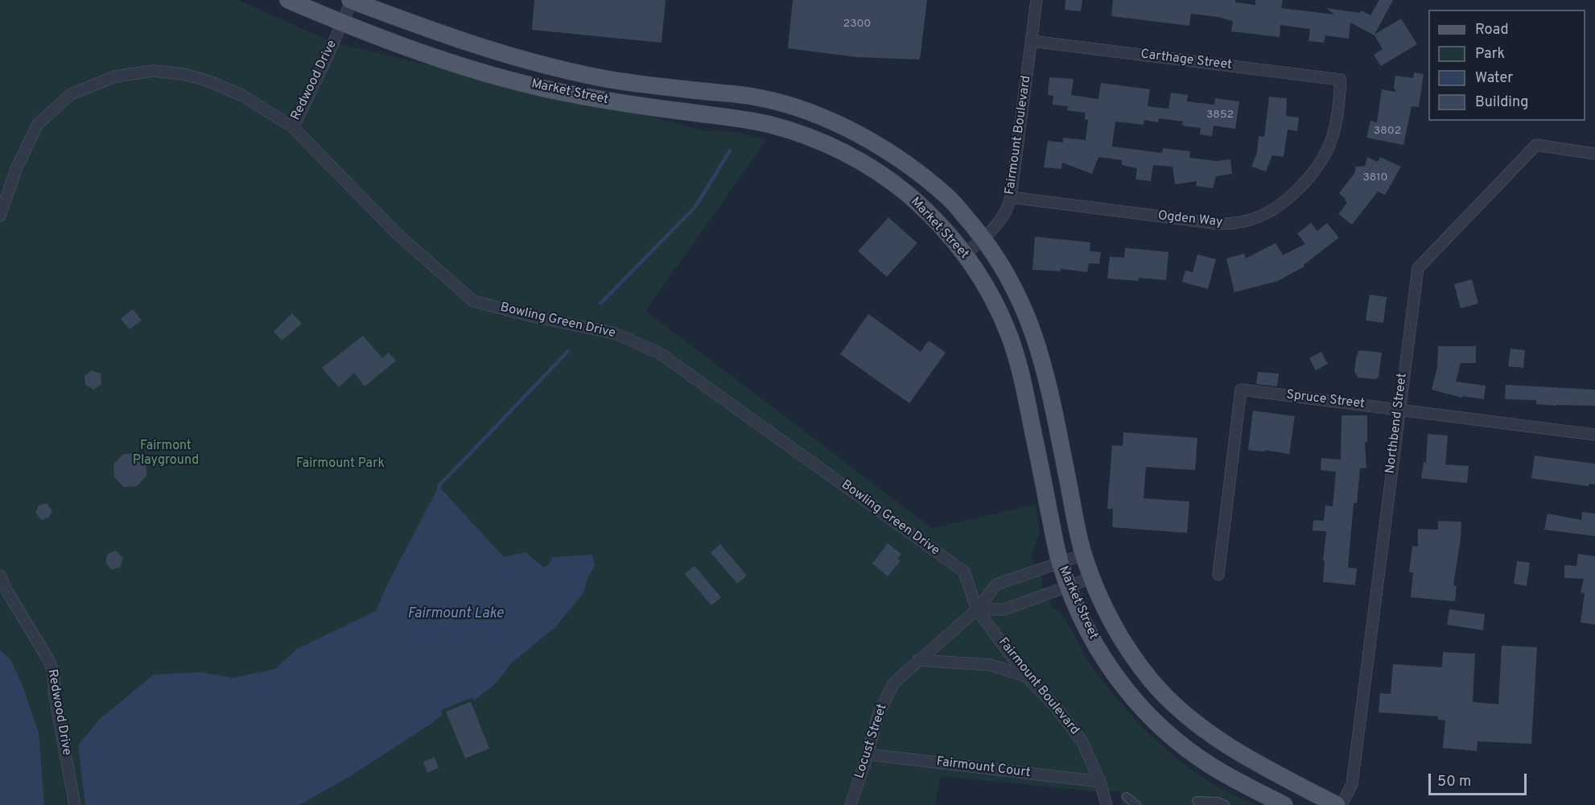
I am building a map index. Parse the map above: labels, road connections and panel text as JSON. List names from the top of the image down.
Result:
{
  "streets": {
    "main road": ["Market Street"],
    "street": [
      "Carthage Street",
      "Redwood Drive",
      "Fairmount Boulevard",
      "Ogden Way",
      "Bowling Green Drive",
      "Spruce Street",
      "Northbend Street",
      "Locust Street",
      "Fairmount Court"
    ]
  },
  "crossings": [
    ["Carthage Street", "Fairmount Boulevard"],
    ["Carthage Street", "Ogden Way"],
    ["Redwood Drive", "Market Street"],
    ["Redwood Drive", "Bowling Green Drive"],
    ["Market Street", "Fairmount Boulevard"],
    ["Fairmount Boulevard", "Ogden Way"],
    ["Fairmount Boulevard", "Bowling Green Drive"],
    ["Fairmount Boulevard", "Locust Street"],
    ["Fairmount Boulevard", "Fairmount Court"],
    ["Spruce Street", "Northbend Street"],
    ["Locust Street", "Fairmount Court"]
  ],
  "water": ["Fairmount Lake"],
  "parks": ["Fairmont Playground", "Fairmount Park"],
  "house_numbers": [
    "2300",
    "3852",
    "3802",
    "3810"
  ],
  "legend": [
    "Road",
    "Park",
    "Water",
    "Building"
  ],
  "scale_bar": "50 m"
}
